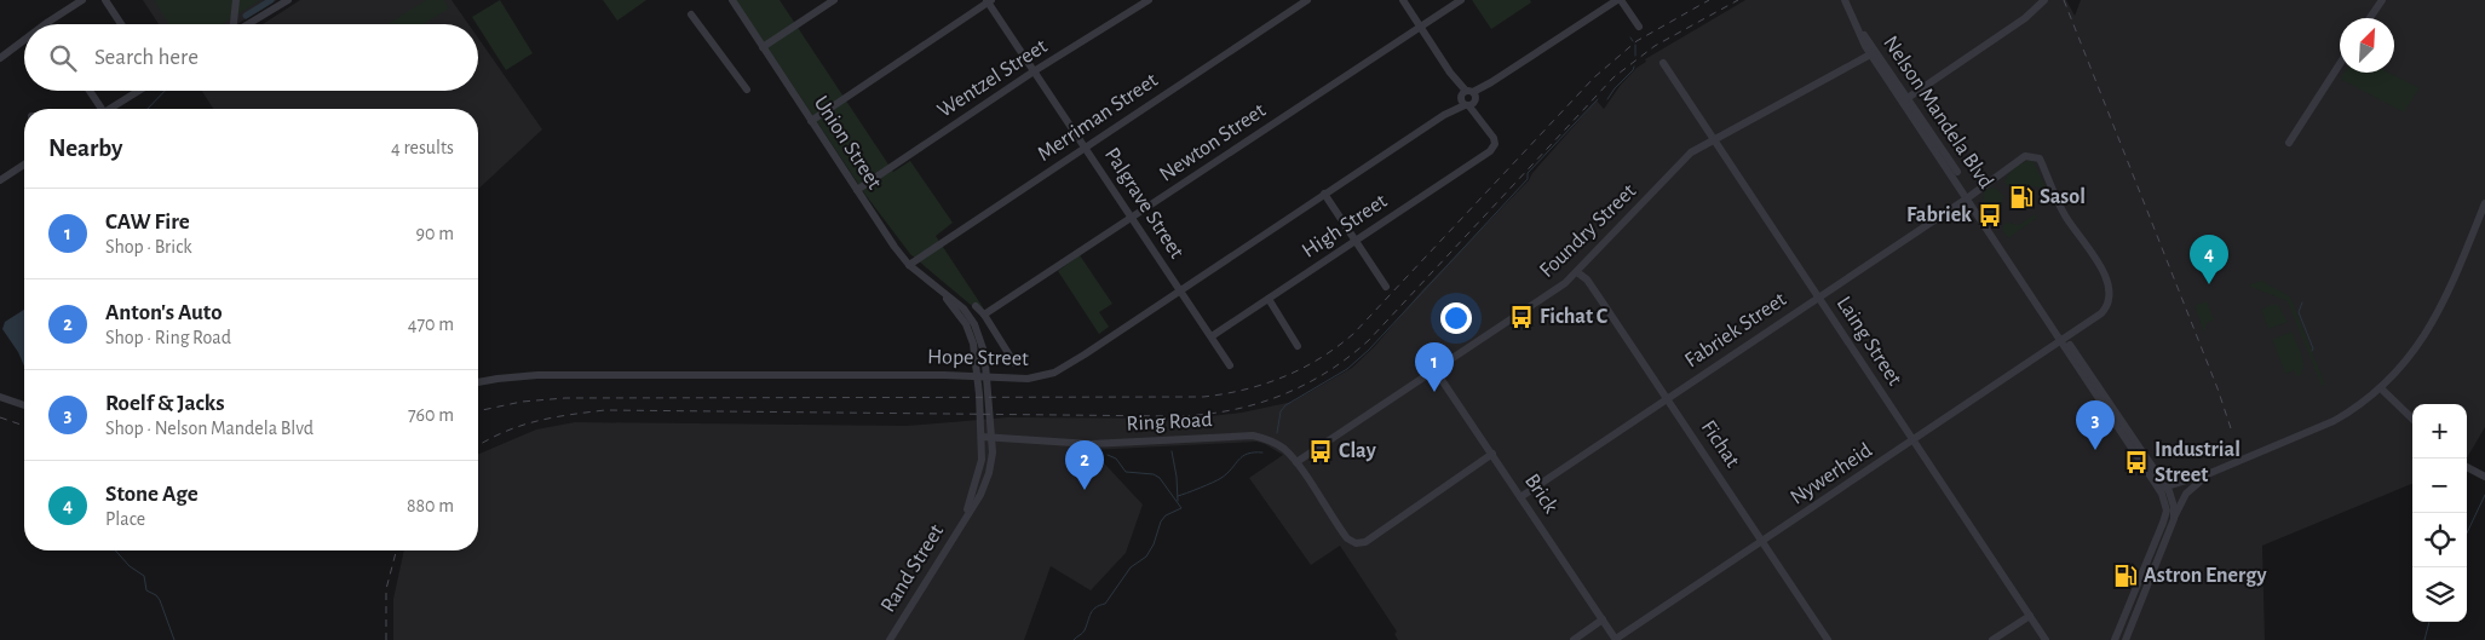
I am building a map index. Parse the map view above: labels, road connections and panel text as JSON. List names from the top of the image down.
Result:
{
  "streets": {
    "street": [
      "Wentzel Street",
      "Nelson Mandela Blvd",
      "Merriman Street",
      "Union Street",
      "Newton Street",
      "Palgrave Street",
      "High Street",
      "Foundry Street",
      "Fabriek Street",
      "Laing Street",
      "Hope Street",
      "Ring Road",
      "Fichat",
      "Nywerheid",
      "Brick",
      "Rand Street"
    ]
  },
  "crossings": [
    ["Wentzel Street", "Union Street"],
    ["Wentzel Street", "Palgrave Street"],
    ["Nelson Mandela Blvd", "Foundry Street"],
    ["Nelson Mandela Blvd", "Fabriek Street"],
    ["Nelson Mandela Blvd", "Nywerheid"],
    ["Merriman Street", "Union Street"],
    ["Merriman Street", "Palgrave Street"],
    ["Union Street", "Hope Street"],
    ["Union Street", "Ring Road"],
    ["Union Street", "Rand Street"],
    ["Newton Street", "Palgrave Street"],
    ["Palgrave Street", "High Street"],
    ["Palgrave Street", "Hope Street"],
    ["High Street", "Hope Street"],
    ["Foundry Street", "Laing Street"],
    ["Foundry Street", "Ring Road"],
    ["Foundry Street", "Fichat"],
    ["Foundry Street", "Brick"],
    ["Fabriek Street", "Laing Street"],
    ["Fabriek Street", "Fichat"],
    ["Fabriek Street", "Nywerheid"],
    ["Fabriek Street", "Brick"],
    ["Laing Street", "Nywerheid"],
    ["Ring Road", "Rand Street"],
    ["Fichat", "Nywerheid"],
    ["Nywerheid", "Brick"]
  ],
  "places": {
    "fuel station": ["Sasol", "Astron Energy"],
    "bus stop": [
      "Fabriek",
      "Fichat C",
      "Clay",
      "Industrial Street"
    ]
  },
  "north": "top right",
  "page": {
    "search": "Search here",
    "heading": ["Nearby", "4 results"],
    "list": [
      {
        "mark": "1",
        "name": "CAW Fire",
        "note": "Shop · Brick",
        "value": "90 m"
      },
      {
        "mark": "2",
        "name": "Anton's Auto",
        "note": "Shop · Ring Road",
        "value": "470 m"
      },
      {
        "mark": "3",
        "name": "Roelf & Jacks",
        "note": "Shop · Nelson Mandela Blvd",
        "value": "760 m"
      },
      {
        "mark": "4",
        "name": "Stone Age",
        "note": "Place",
        "value": "880 m"
      }
    ],
    "pins": [
      "4",
      "1",
      "3",
      "2"
    ],
    "map_buttons": ["+", "−"]
  }
}
